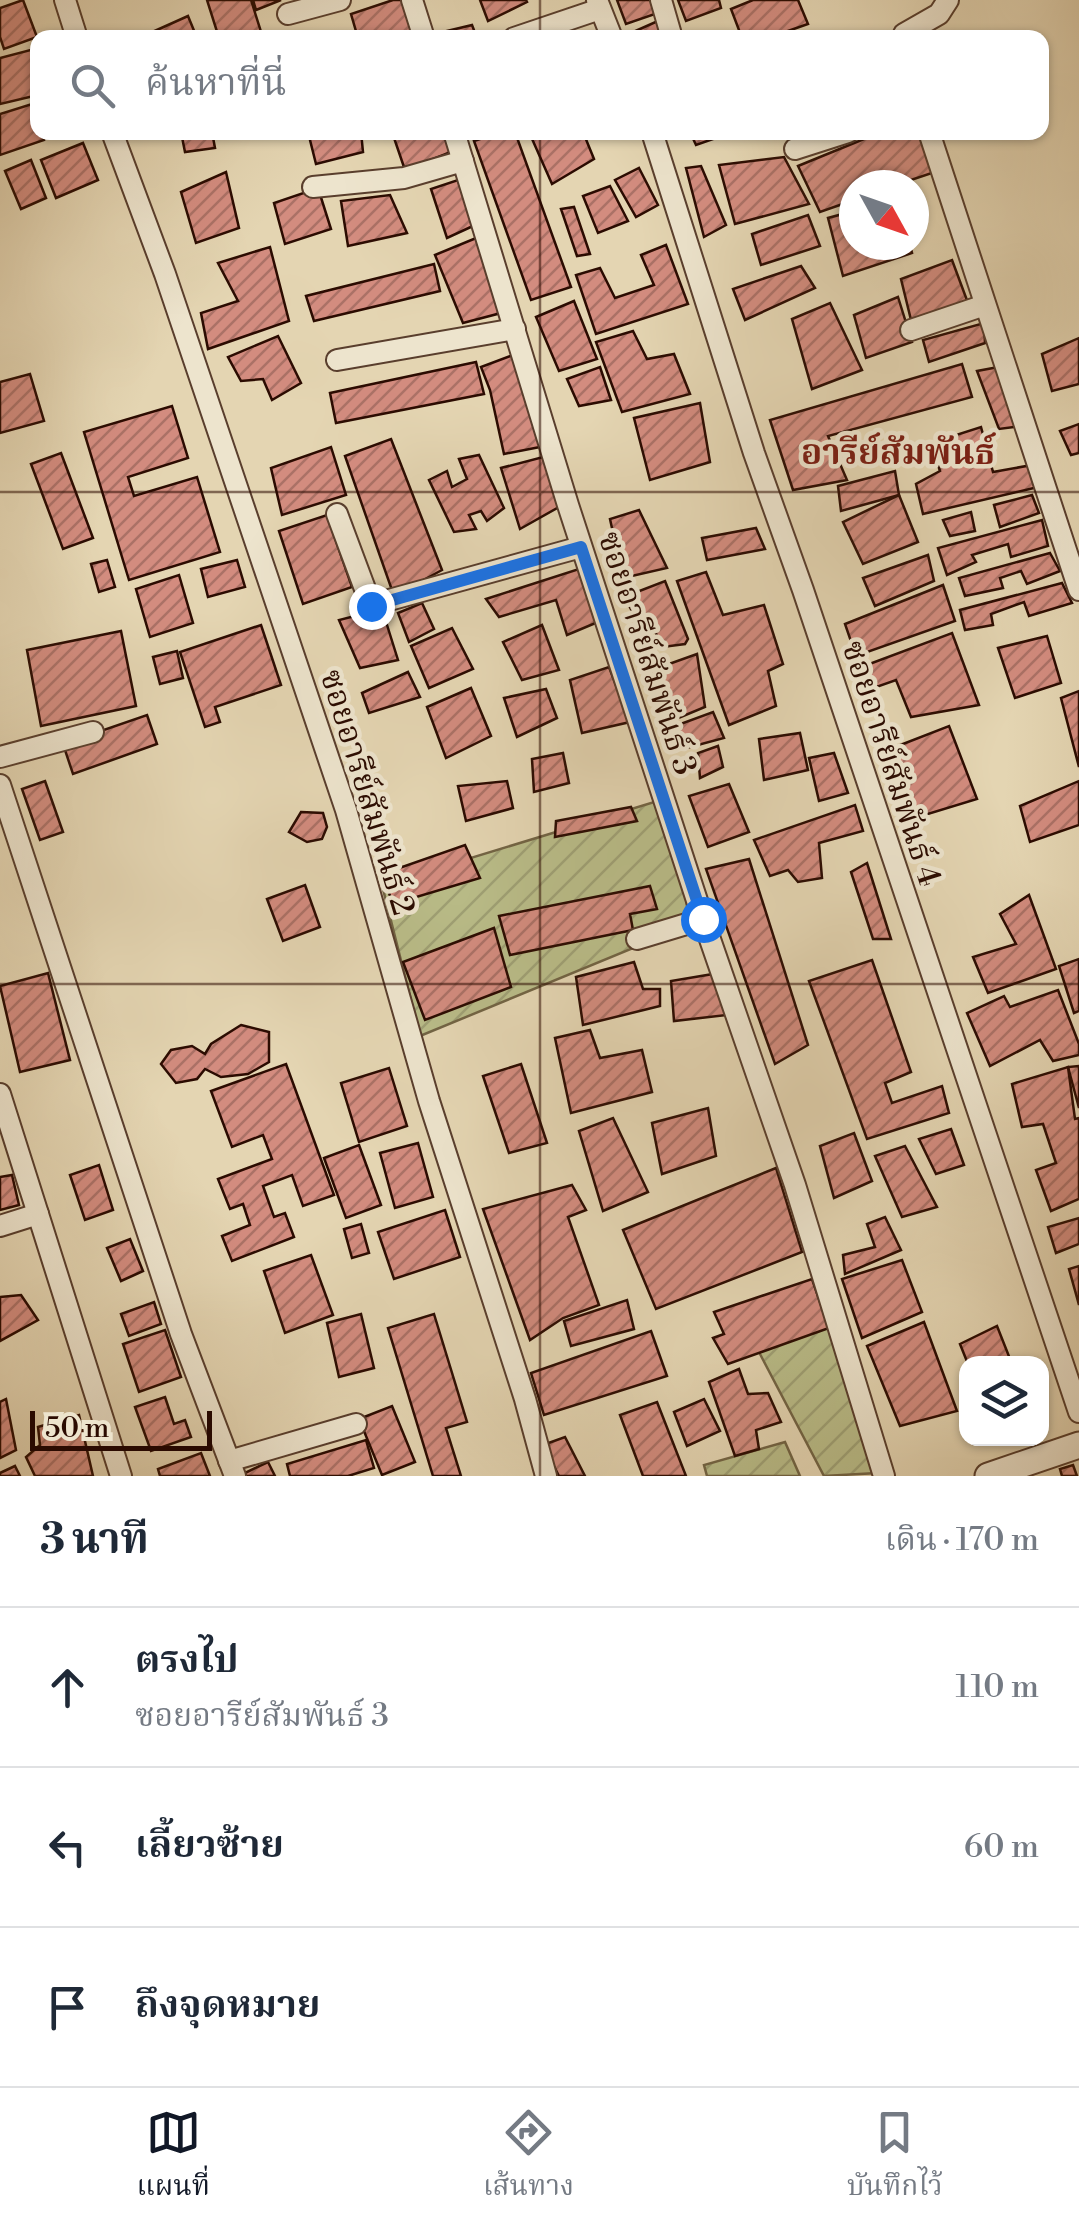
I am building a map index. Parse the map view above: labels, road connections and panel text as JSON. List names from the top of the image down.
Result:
{
  "streets": {
    "street": ["ซอยอารีย์สัมพันธ์ 3", "ซอยอารีย์สัมพันธ์ 4", "ซอยอารีย์สัมพันธ์ 2"]
  },
  "districts": ["อารีย์สัมพันธ์"],
  "scale_bar": "50 m",
  "north": "bottom right",
  "page": {
    "search": "ค้นหาที่นี่",
    "scale": "50 m",
    "heading": ["3 นาที", "เดิน · 170 m"],
    "list": [
      ["ตรงไป", "ซอยอารีย์สัมพันธ์ 3", "110 m"],
      ["เลี้ยวซ้าย", "60 m"],
      "ถึงจุดหมาย"
    ],
    "nav": ["แผนที่", "เส้นทาง", "บันทึกไว้"]
  }
}
